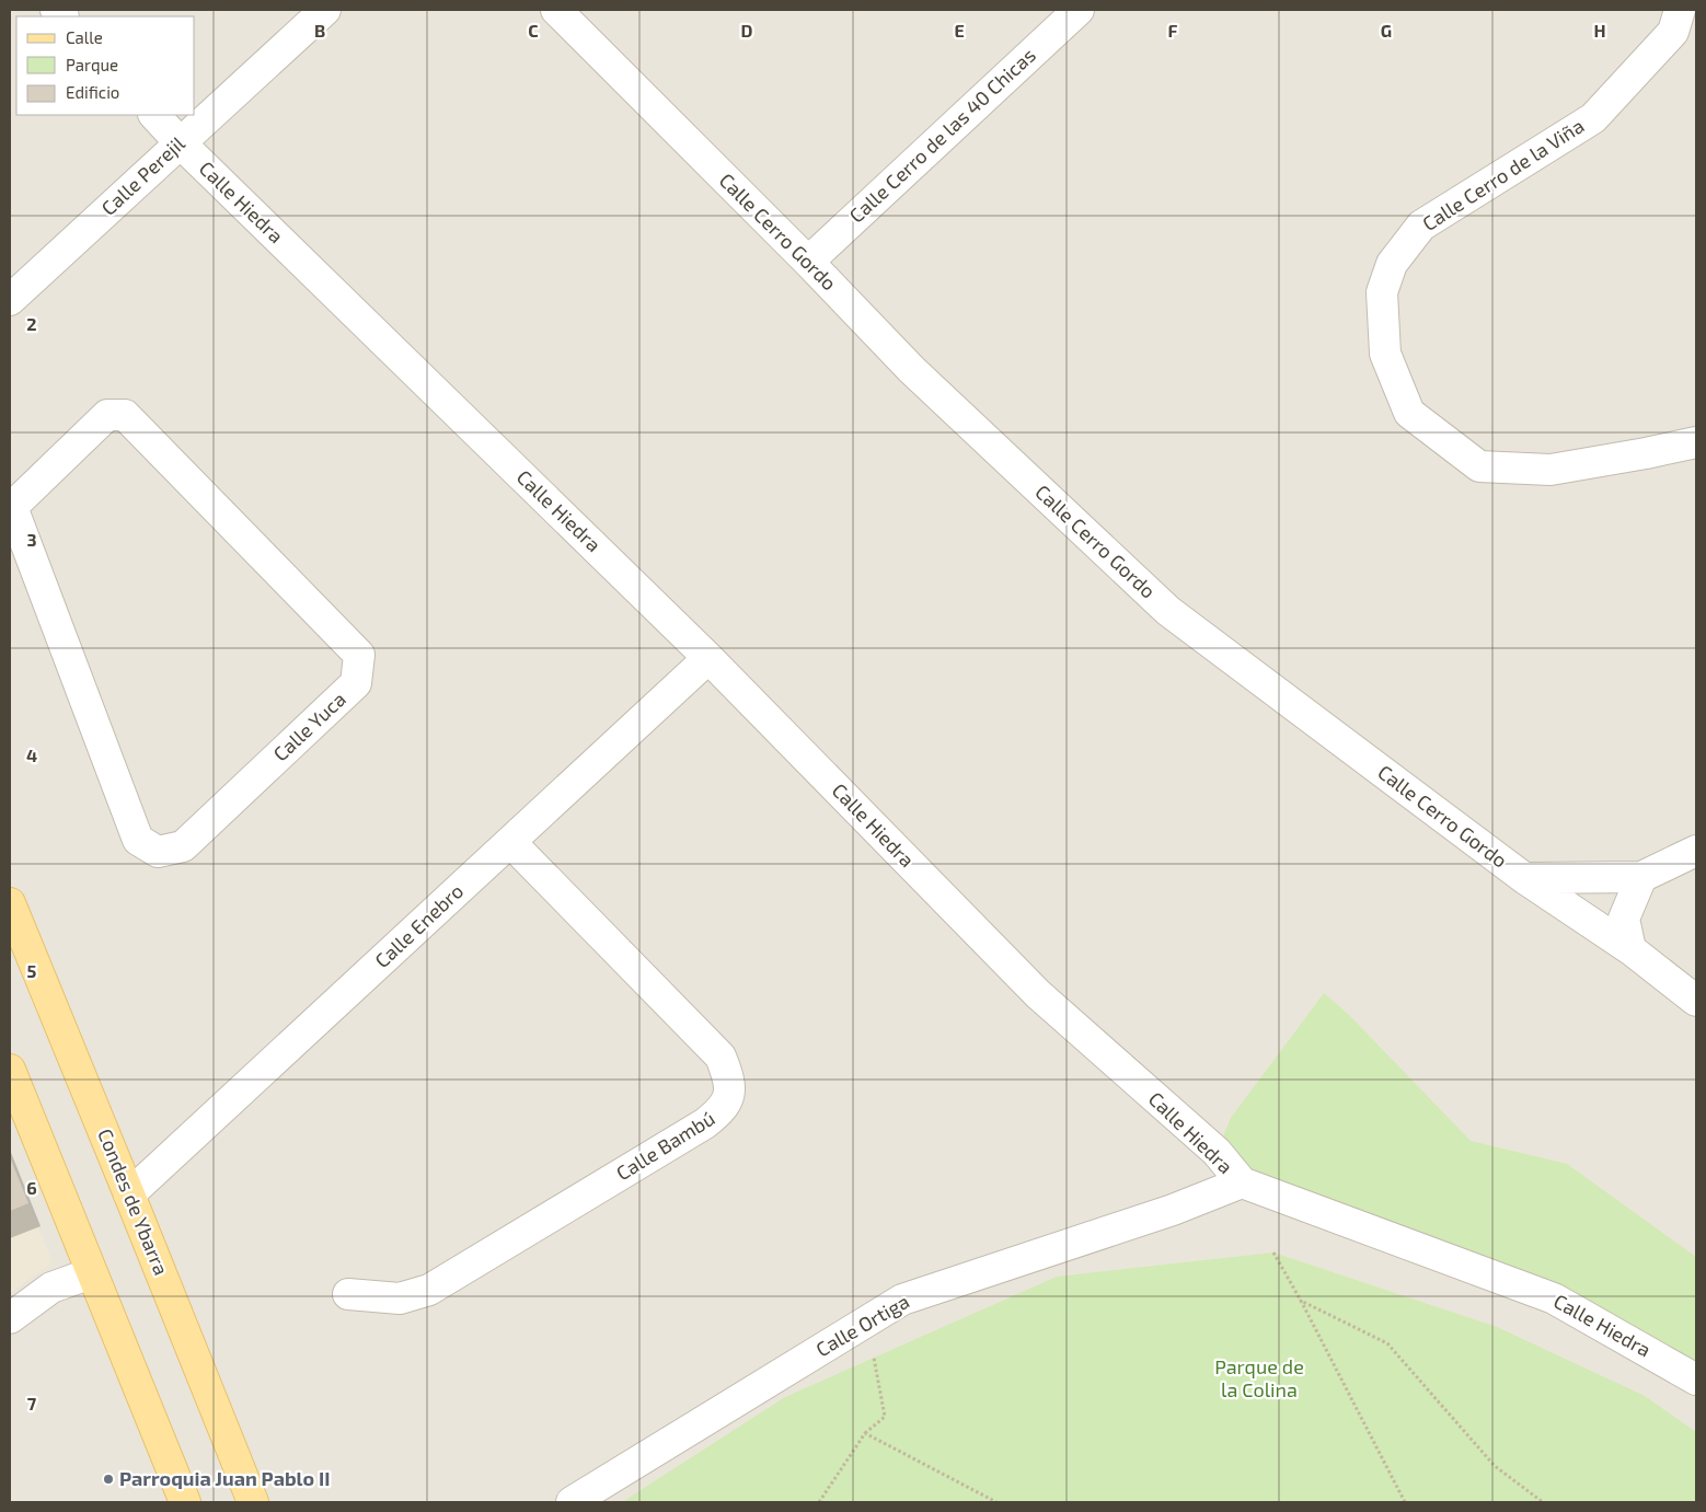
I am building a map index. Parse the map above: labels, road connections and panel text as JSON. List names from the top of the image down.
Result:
{
  "streets": {
    "main road": ["Condes de Ybarra"],
    "street": [
      "Calle Cerro de las 40 Chicas",
      "Calle Cerro de la Viña",
      "Calle Perejil",
      "Calle Hiedra",
      "Calle Cerro Gordo",
      "Calle Yuca",
      "Calle Enebro",
      "Calle Bambú",
      "Calle Ortiga"
    ]
  },
  "crossings": [
    ["Calle Cerro de las 40 Chicas", "Calle Cerro Gordo"],
    ["Calle Perejil", "Calle Hiedra"],
    ["Calle Hiedra", "Calle Enebro"],
    ["Calle Hiedra", "Calle Ortiga"],
    ["Calle Enebro", "Calle Bambú"],
    ["Calle Enebro", "Condes de Ybarra"]
  ],
  "parks": ["Parque de la Colina"],
  "places": ["Parroquia Juan Pablo II"],
  "legend": ["Calle", "Parque", "Edificio"],
  "grid": {
    "columns": [
      "B",
      "C",
      "D",
      "E",
      "F",
      "G",
      "H"
    ],
    "rows": [
      "2",
      "3",
      "4",
      "5",
      "6",
      "7"
    ]
  }
}
